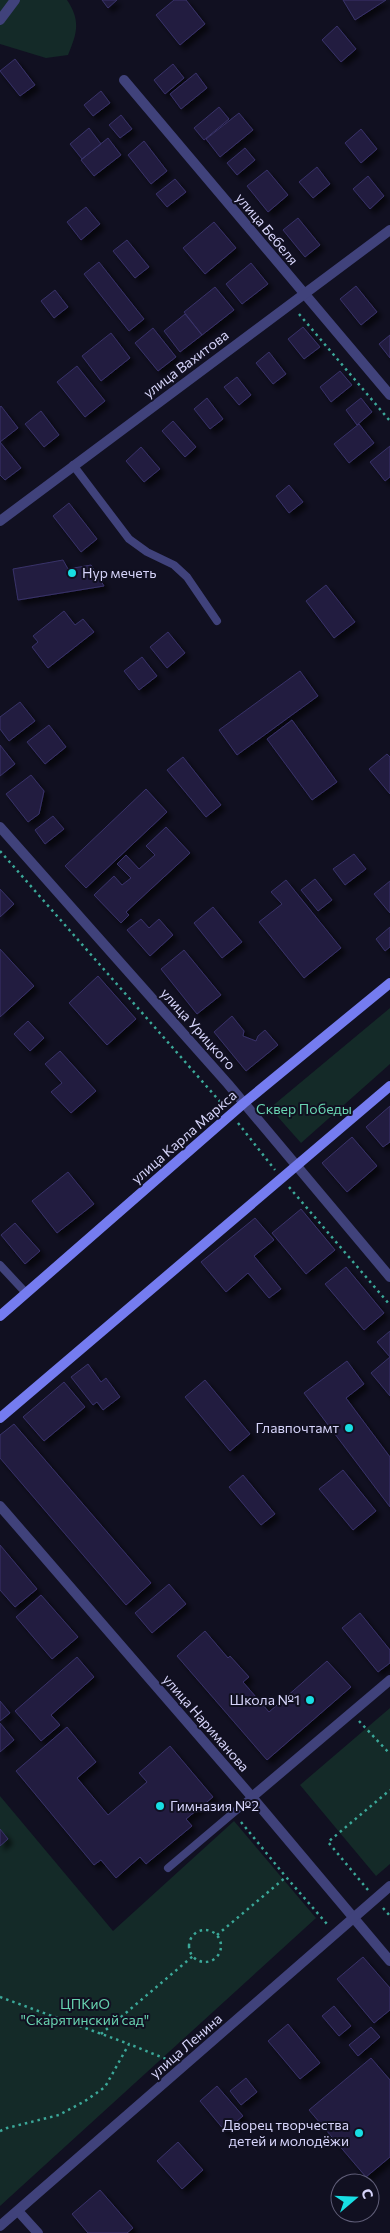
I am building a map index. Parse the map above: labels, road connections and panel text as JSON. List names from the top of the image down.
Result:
{
  "streets": {
    "main road": ["улица Карла Маркса"],
    "street": [
      "улица Бебеля",
      "улица Вахитова",
      "улица Урицкого",
      "улица Нариманова",
      "улица Ленина"
    ]
  },
  "crossings": [
    ["улица Бебеля", "улица Вахитова"],
    ["улица Урицкого", "улица Карла Маркса"],
    ["улица Нариманова", "улица Ленина"]
  ],
  "parks": ["Сквер Победы", "ЦПКиО \"Скарятинский сад\""],
  "places": [
    "Нур мечеть",
    "Главпочтамт",
    "Школа №1",
    "Гимназия №2",
    "Дворец творчества детей и молодёжи"
  ],
  "north": "right"
}
